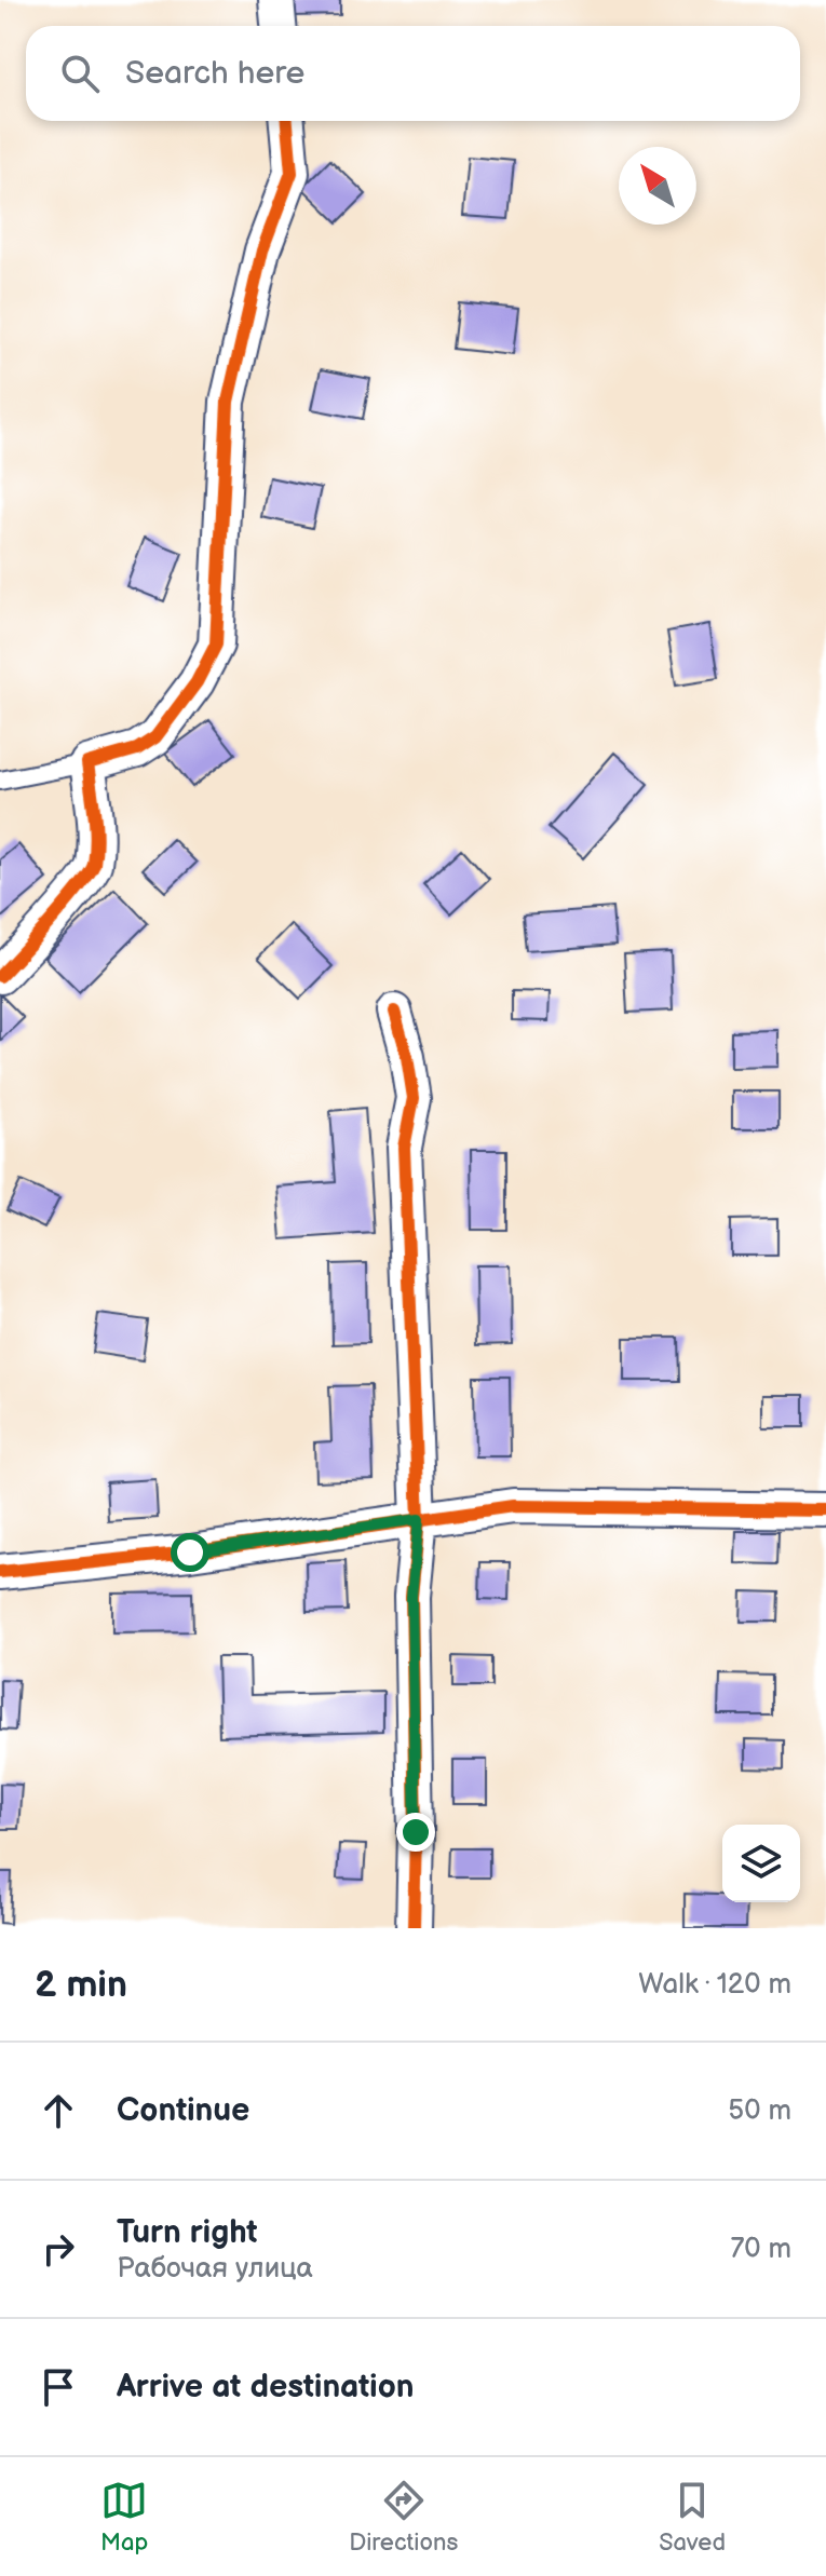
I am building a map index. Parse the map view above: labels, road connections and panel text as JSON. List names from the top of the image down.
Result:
{
  "north": "top left",
  "page": {
    "search": "Search here",
    "heading": ["2 min", "Walk · 120 m"],
    "list": [
      ["Continue", "50 m"],
      ["Turn right", "Рабочая улица", "70 m"],
      "Arrive at destination"
    ],
    "nav": ["Map", "Directions", "Saved"]
  }
}
